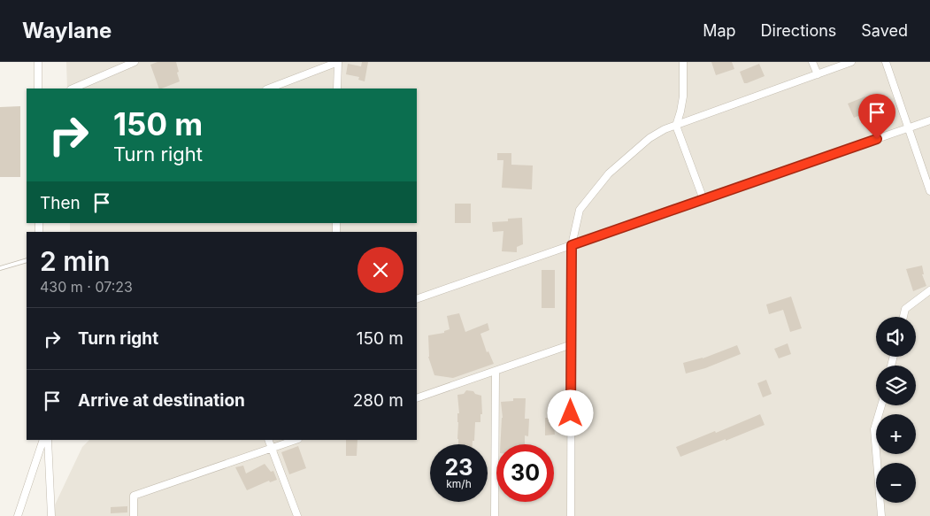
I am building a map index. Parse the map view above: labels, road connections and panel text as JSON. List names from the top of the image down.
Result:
{
  "page": {
    "header": "Waylane",
    "nav": ["Map", "Directions", "Saved"],
    "turn": ["150 m", "Turn right"],
    "then": "Then",
    "heading": ["2 min", "430 m · 07:23"],
    "list": [
      {
        "name": "Turn right",
        "value": "150 m"
      },
      {
        "name": "Arrive at destination",
        "value": "280 m"
      }
    ],
    "map_buttons": ["+", "−"],
    "speed": "23 km/h",
    "limit": "30"
  }
}
